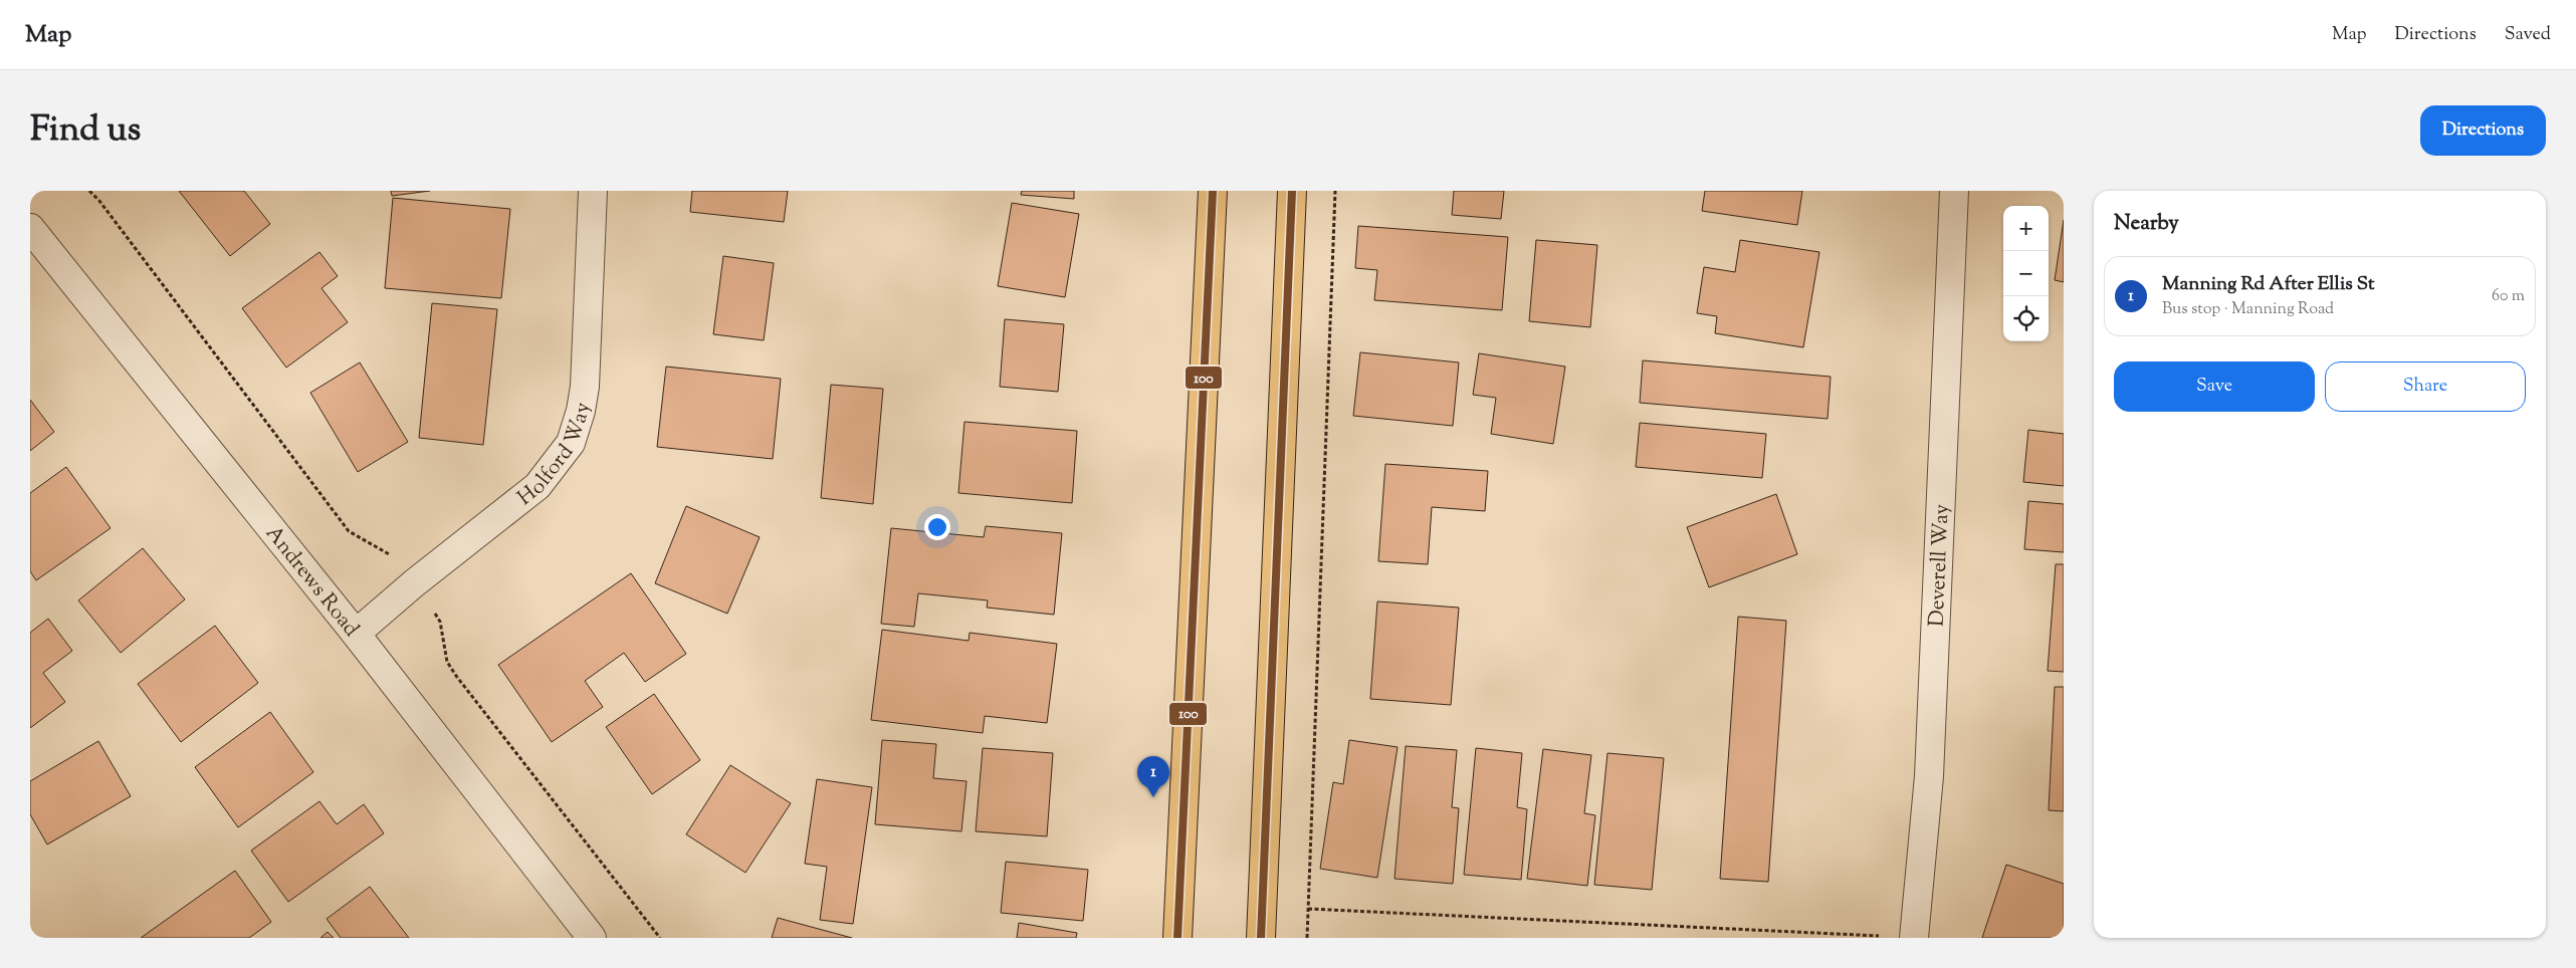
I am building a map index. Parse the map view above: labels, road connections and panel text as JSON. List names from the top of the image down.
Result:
{
  "streets": {
    "street": ["Holford Way", "Deverell Way", "Andrews Road"]
  },
  "crossings": [
    ["Holford Way", "Andrews Road"]
  ],
  "lines": ["transit line 100"],
  "page": {
    "header": "Map",
    "nav": ["Map", "Directions", "Saved"],
    "title": "Find us",
    "buttons": [
      "Directions",
      ["Save", "Share"]
    ],
    "heading": "Nearby",
    "map_buttons": ["+", "−"],
    "list": [
      {
        "mark": "1",
        "name": "Manning Rd After Ellis St",
        "note": "Bus stop · Manning Road",
        "value": "60 m"
      }
    ],
    "pins": "1"
  }
}
